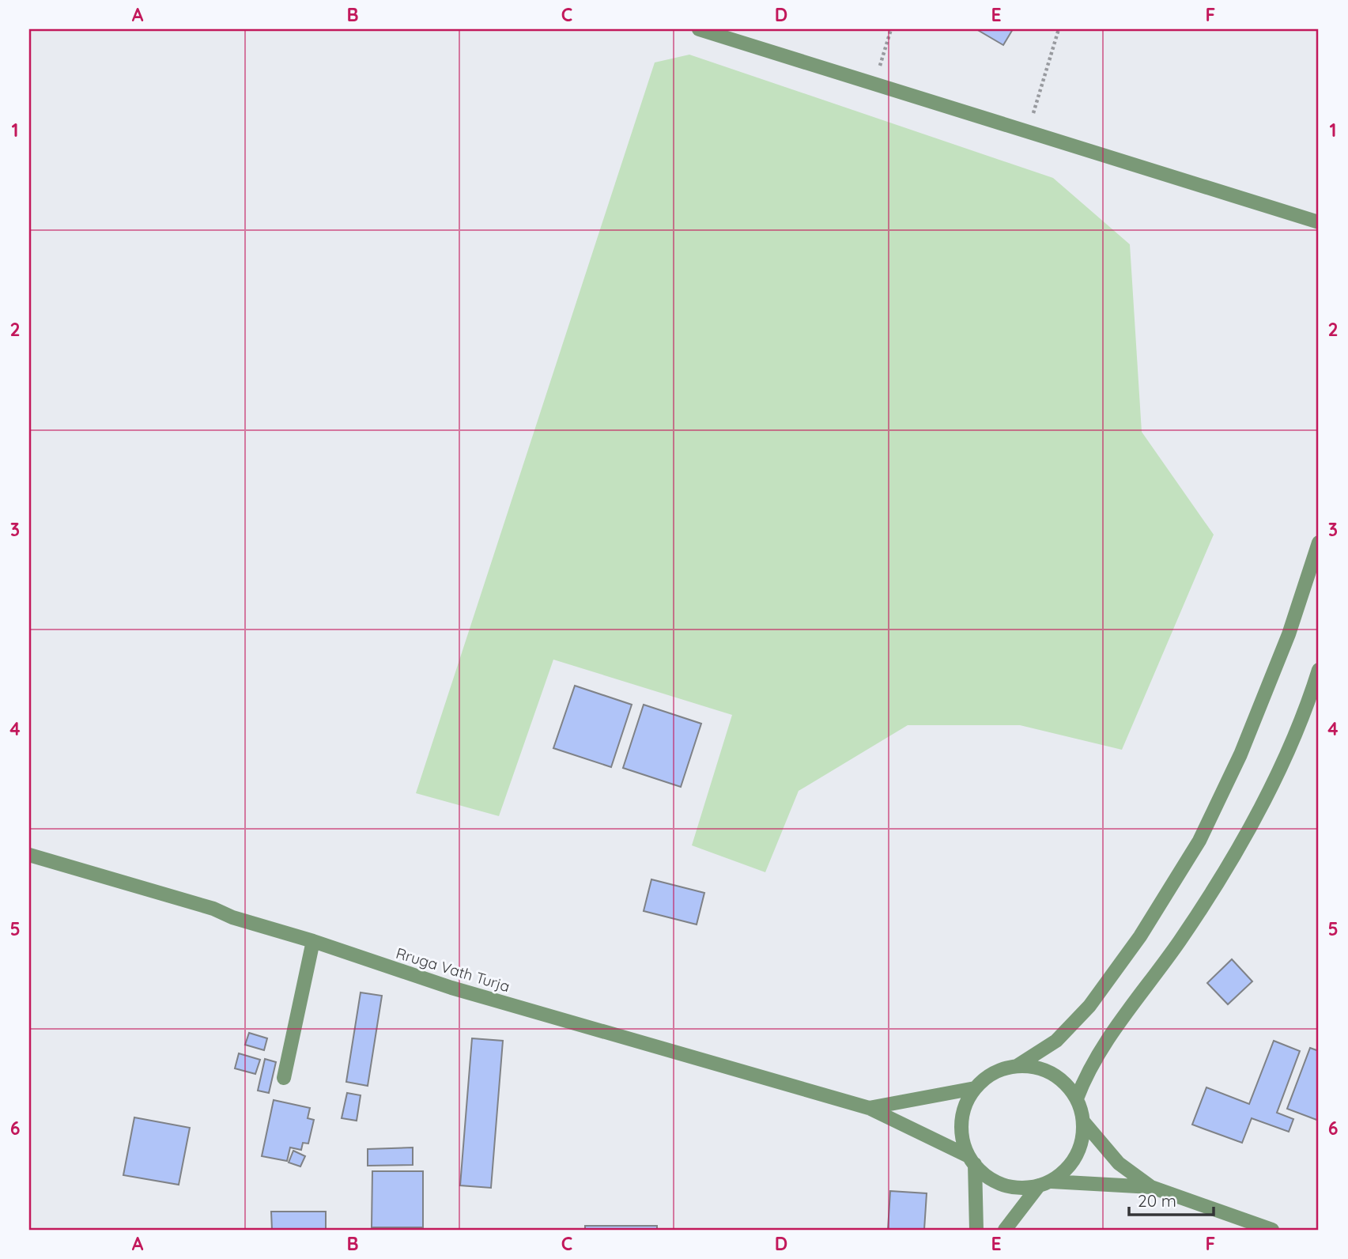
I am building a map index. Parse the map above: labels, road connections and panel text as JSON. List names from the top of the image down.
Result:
{
  "streets": {
    "street": ["Rruga Vath Turja"]
  },
  "scale_bar": "20 m",
  "grid": {
    "columns": [
      "A",
      "B",
      "C",
      "D",
      "E",
      "F"
    ],
    "rows": [
      "1",
      "2",
      "3",
      "4",
      "5",
      "6"
    ]
  }
}
